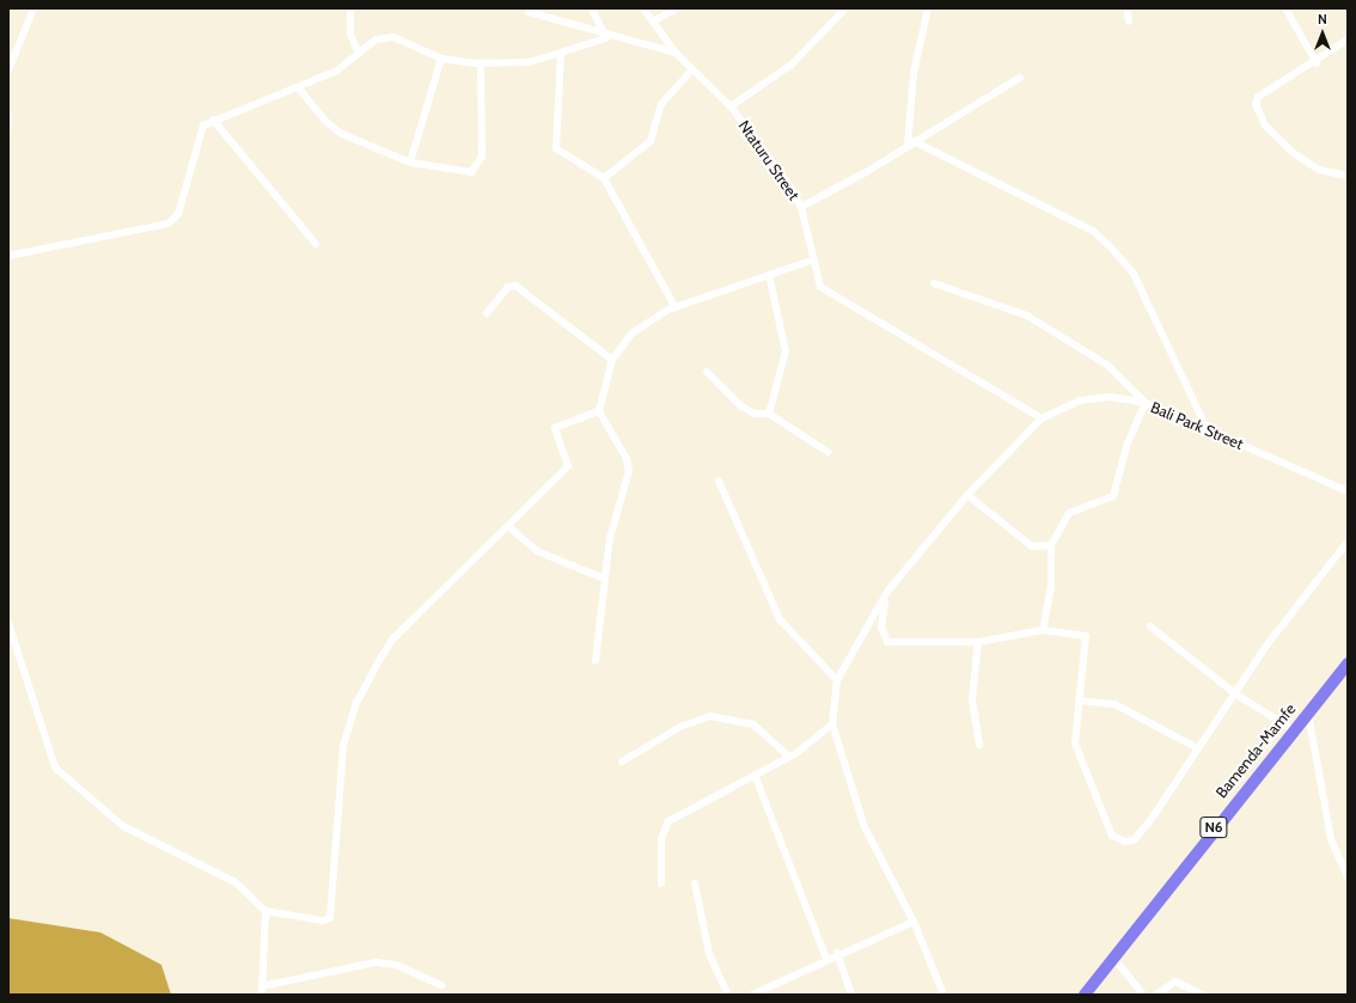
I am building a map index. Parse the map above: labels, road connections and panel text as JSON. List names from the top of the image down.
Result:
{
  "streets": {
    "highway": ["Bamenda-Mamfe", "N6"],
    "street": ["Ntaturu Street", "Bali Park Street"]
  },
  "crossings": [
    ["Ntaturu Street", "Bali Park Street"]
  ],
  "north": "top"
}
